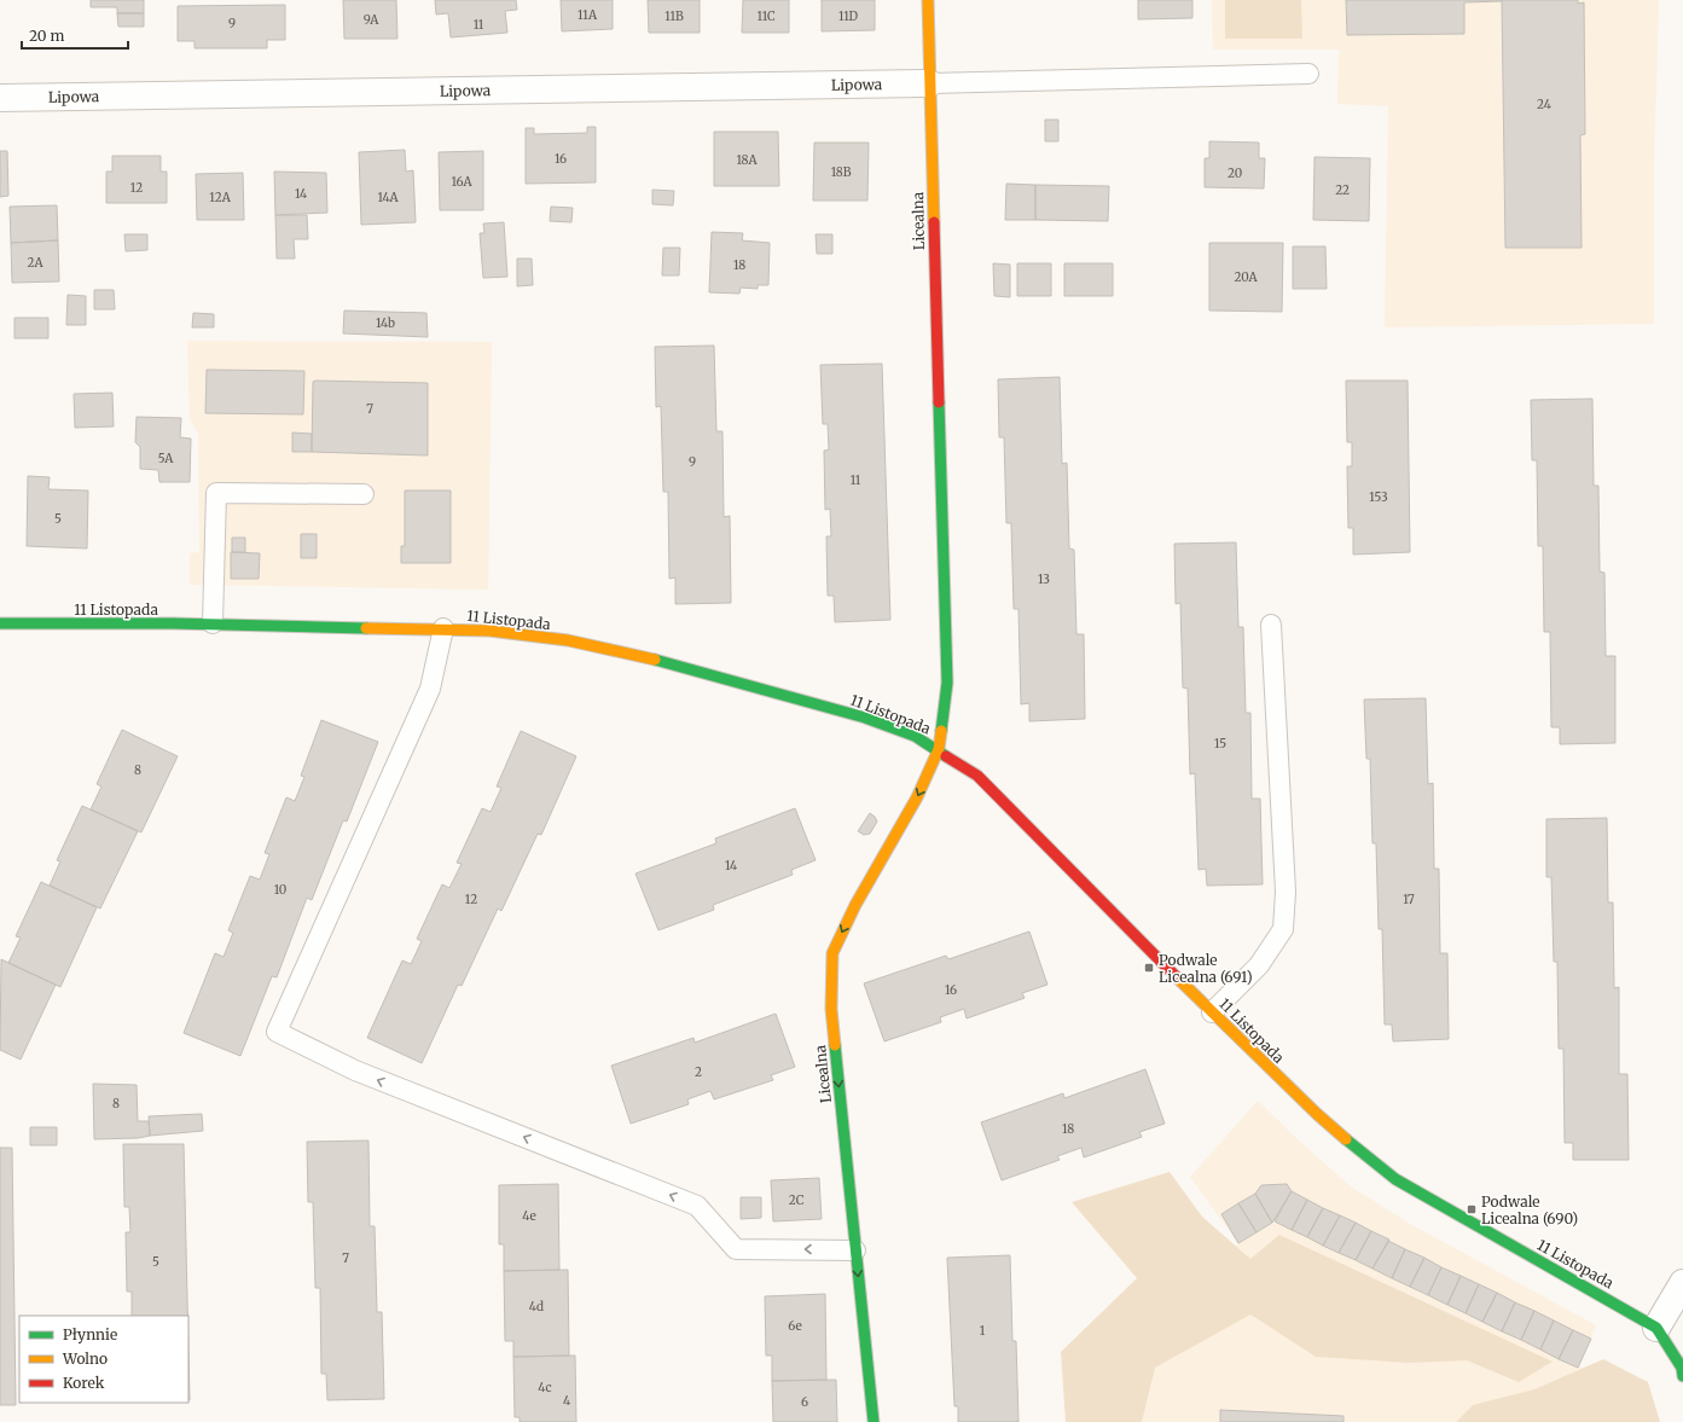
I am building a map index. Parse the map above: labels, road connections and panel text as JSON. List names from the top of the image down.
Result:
{
  "streets": {
    "street": ["Lipowa", "Licealna", "11 Listopada"]
  },
  "crossings": [
    ["Lipowa", "Licealna"],
    ["Licealna", "11 Listopada"]
  ],
  "one_way": ["Licealna"],
  "places": {
    "transit": ["Podwale Licealna (691)", "Podwale Licealna (690)"]
  },
  "house_numbers": [
    "11A",
    "11B",
    "11C",
    "11D",
    "9A",
    "9",
    "11",
    "24",
    "16",
    "18A",
    "18B",
    "20",
    "16A",
    "12",
    "22",
    "14",
    "12A",
    "14A",
    "2A",
    "18",
    "20A",
    "14b",
    "7",
    "5A",
    "9",
    "11",
    "153",
    "5",
    "13",
    "15",
    "8",
    "14",
    "10",
    "12",
    "17",
    "16",
    "2",
    "8",
    "18",
    "2C",
    "4e",
    "7",
    "5",
    "4d",
    "6e",
    "1",
    "4c",
    "4",
    "6"
  ],
  "legend": ["Płynnie", "Wolno", "Korek"],
  "scale_bar": "20 m"
}
